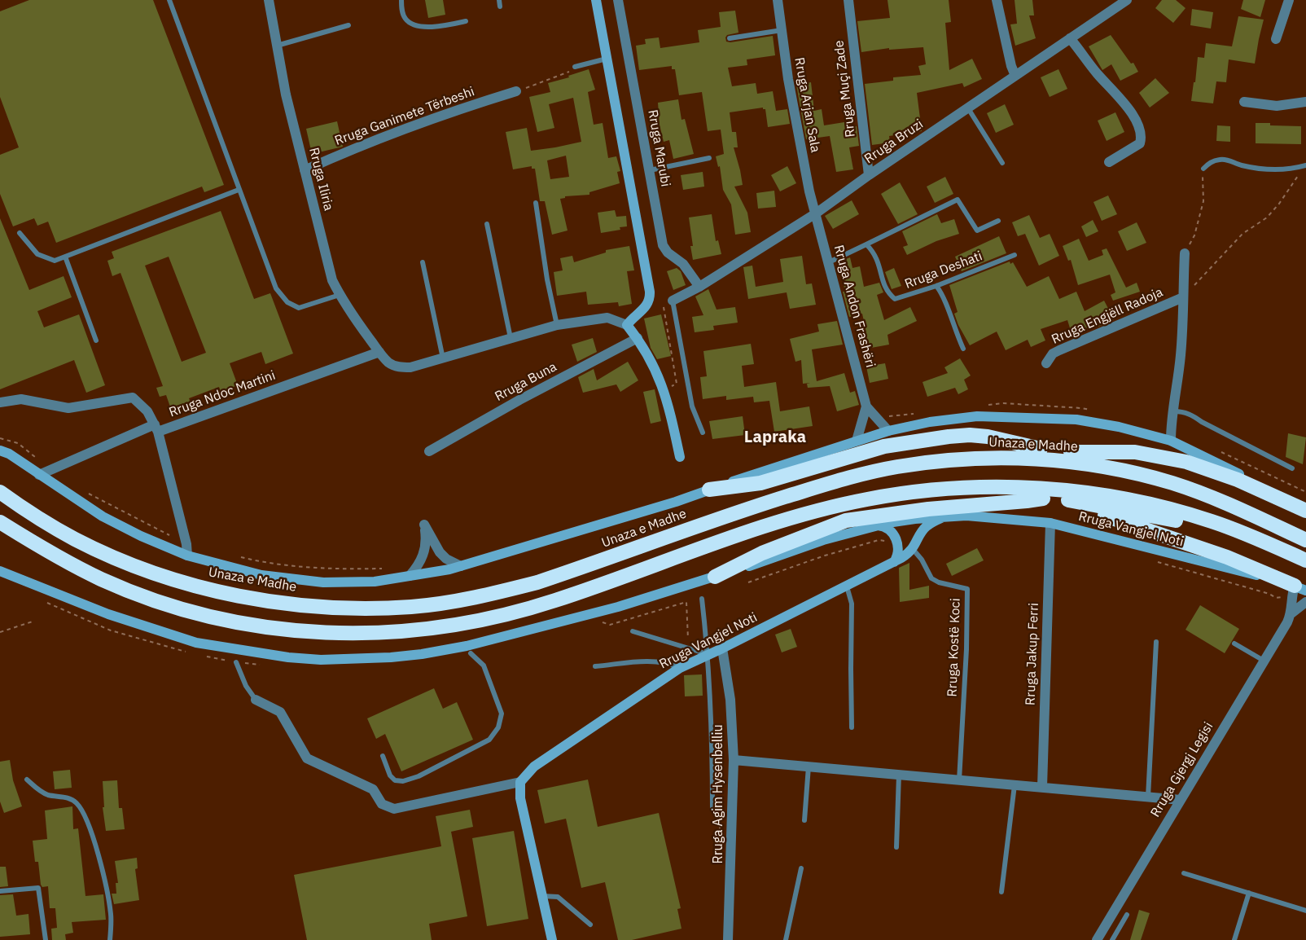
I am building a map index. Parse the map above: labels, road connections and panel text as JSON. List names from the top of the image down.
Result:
{
  "streets": {
    "highway": ["Unaza e Madhe"],
    "main road": ["Rruga Vangjel Noti"],
    "street": [
      "Rruga Muçi Zade",
      "Rruga Arjan Sala",
      "Rruga Ganimete Tërbeshi",
      "Rruga Bruzi",
      "Rruga Marubi",
      "Rruga Iliria",
      "Rruga Andon Frashëri",
      "Rruga Engjëll Radoja",
      "Rruga Buna",
      "Rruga Ndoc Martini",
      "Rruga Jakup Ferri",
      "Rruga Gjergj Legisi",
      "Rruga Agim Hysenbelliu"
    ],
    "lane": ["Rruga Deshati", "Rruga Kostë Koci"]
  },
  "crossings": [
    ["Rruga Muçi Zade", "Rruga Bruzi"],
    ["Rruga Arjan Sala", "Rruga Bruzi"],
    ["Rruga Arjan Sala", "Rruga Andon Frashëri"],
    ["Rruga Ganimete Tërbeshi", "Rruga Iliria"],
    ["Rruga Bruzi", "Rruga Marubi"],
    ["Rruga Bruzi", "Rruga Andon Frashëri"],
    ["Rruga Iliria", "Rruga Ndoc Martini"],
    ["Rruga Vangjel Noti", "Rruga Kostë Koci"],
    ["Rruga Vangjel Noti", "Rruga Jakup Ferri"],
    ["Rruga Vangjel Noti", "Rruga Gjergj Legisi"],
    ["Rruga Vangjel Noti", "Rruga Agim Hysenbelliu"]
  ],
  "districts": ["Lapraka"]
}
